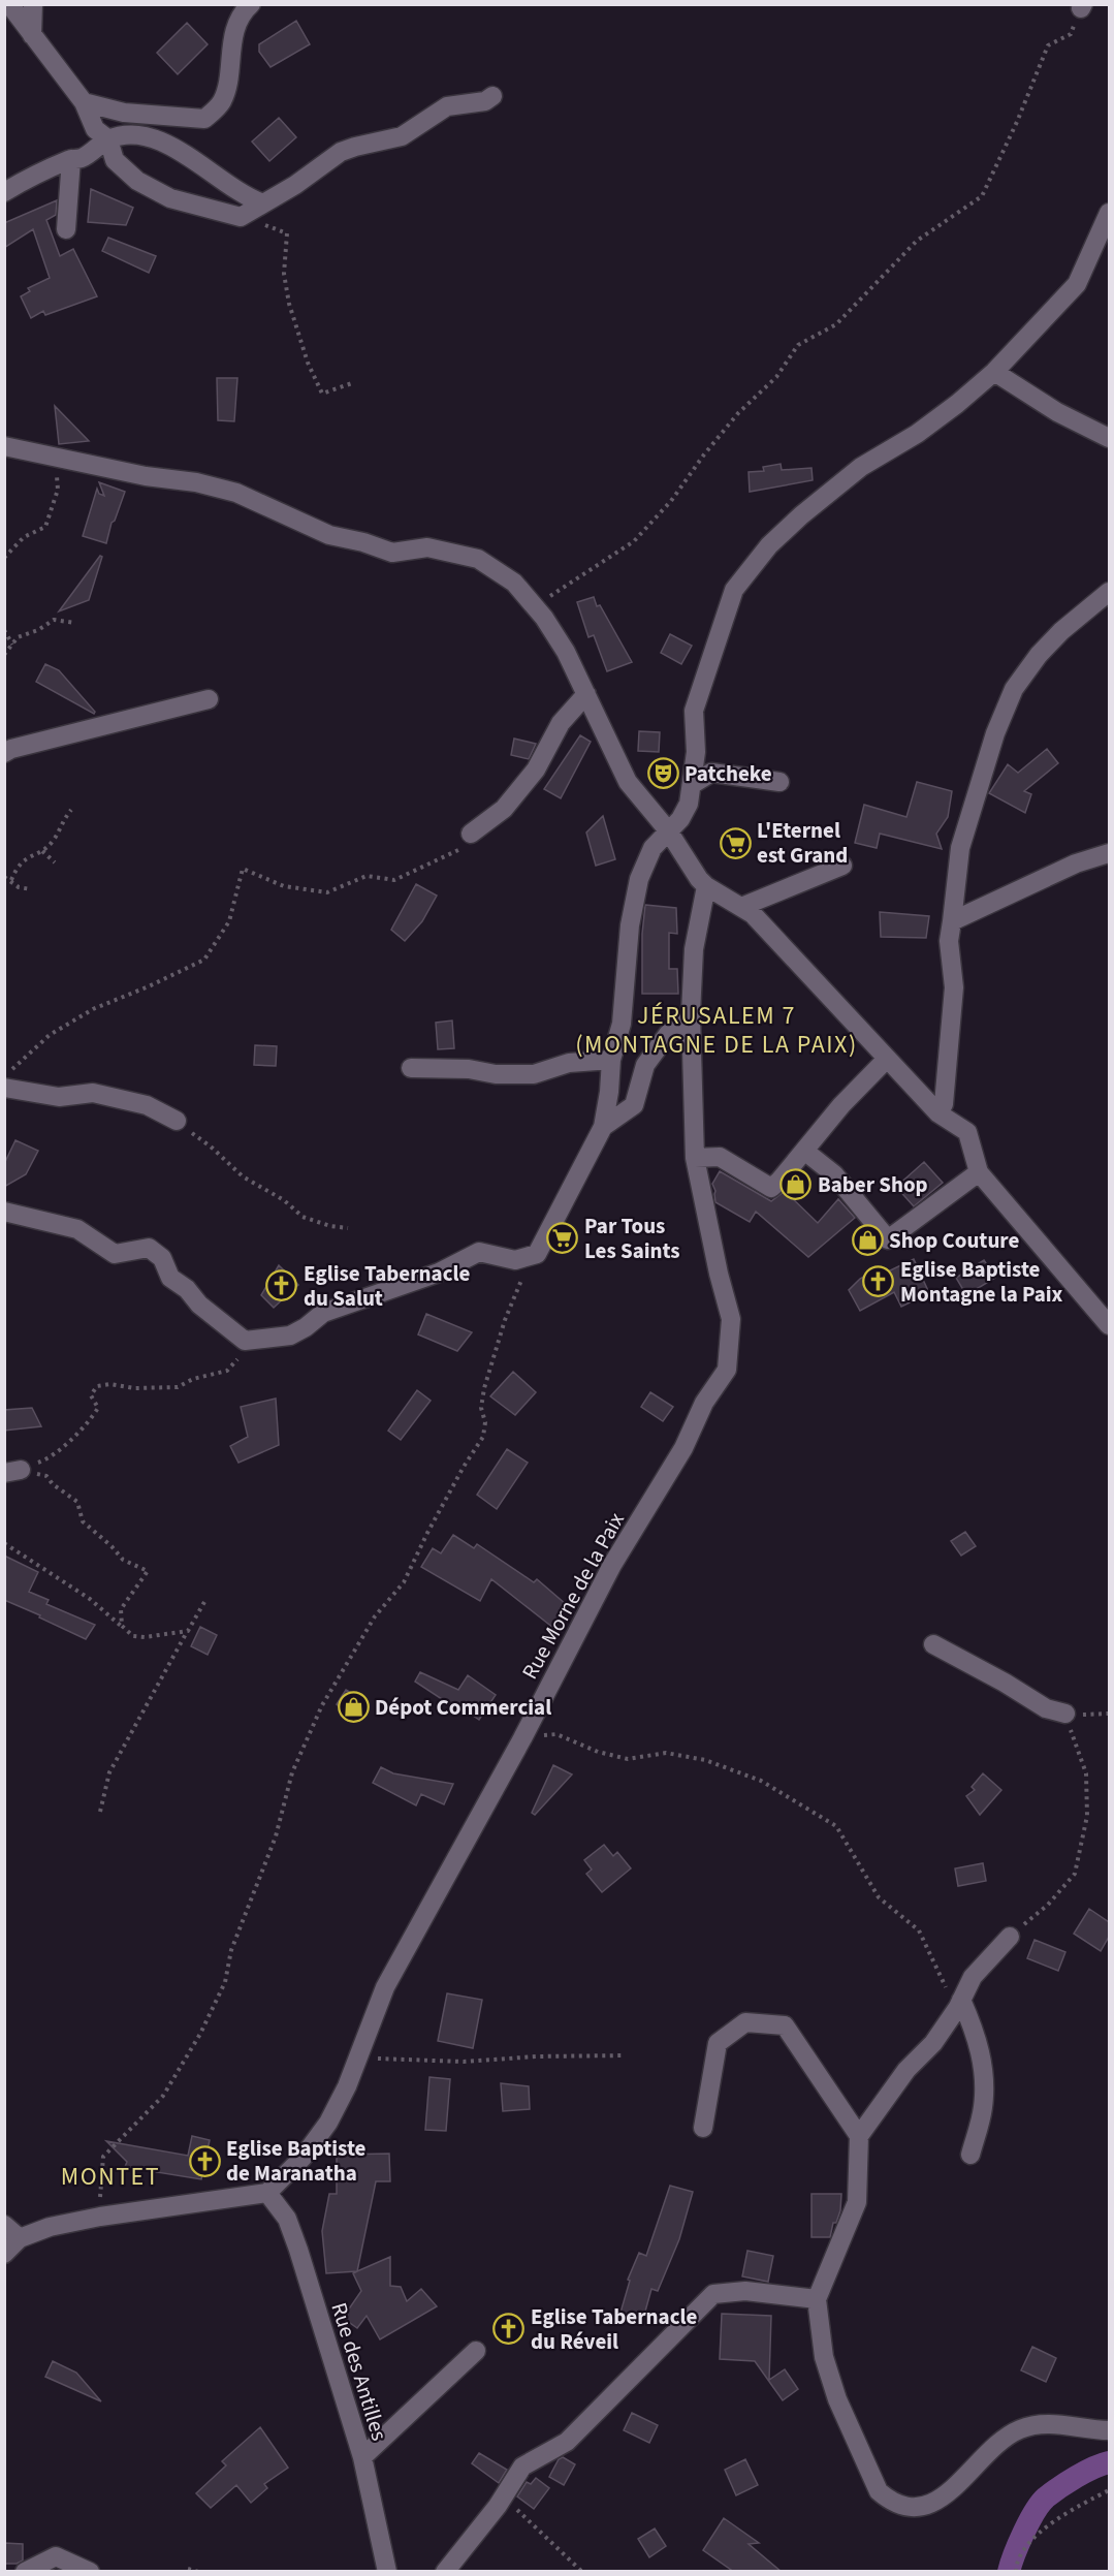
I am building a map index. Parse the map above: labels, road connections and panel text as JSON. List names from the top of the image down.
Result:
{
  "streets": {
    "street": ["Rue Morne de la Paix", "Rue des Antilles"]
  },
  "crossings": [
    ["Rue Morne de la Paix", "Rue des Antilles"]
  ],
  "districts": ["JÉRUSALEM 7 (MONTAGNE DE LA PAIX)", "MONTET"],
  "places": {
    "theatre": ["Patcheke"],
    "supermarket": ["L'Eternel est Grand", "Par Tous Les Saints"],
    "shop": ["Baber Shop", "Shop Couture", "Dépot Commercial"],
    "church": [
      "Eglise Baptiste Montagne la Paix",
      "Eglise Tabernacle du Salut",
      "Eglise Baptiste de Maranatha",
      "Eglise Tabernacle du Réveil"
    ]
  }
}
